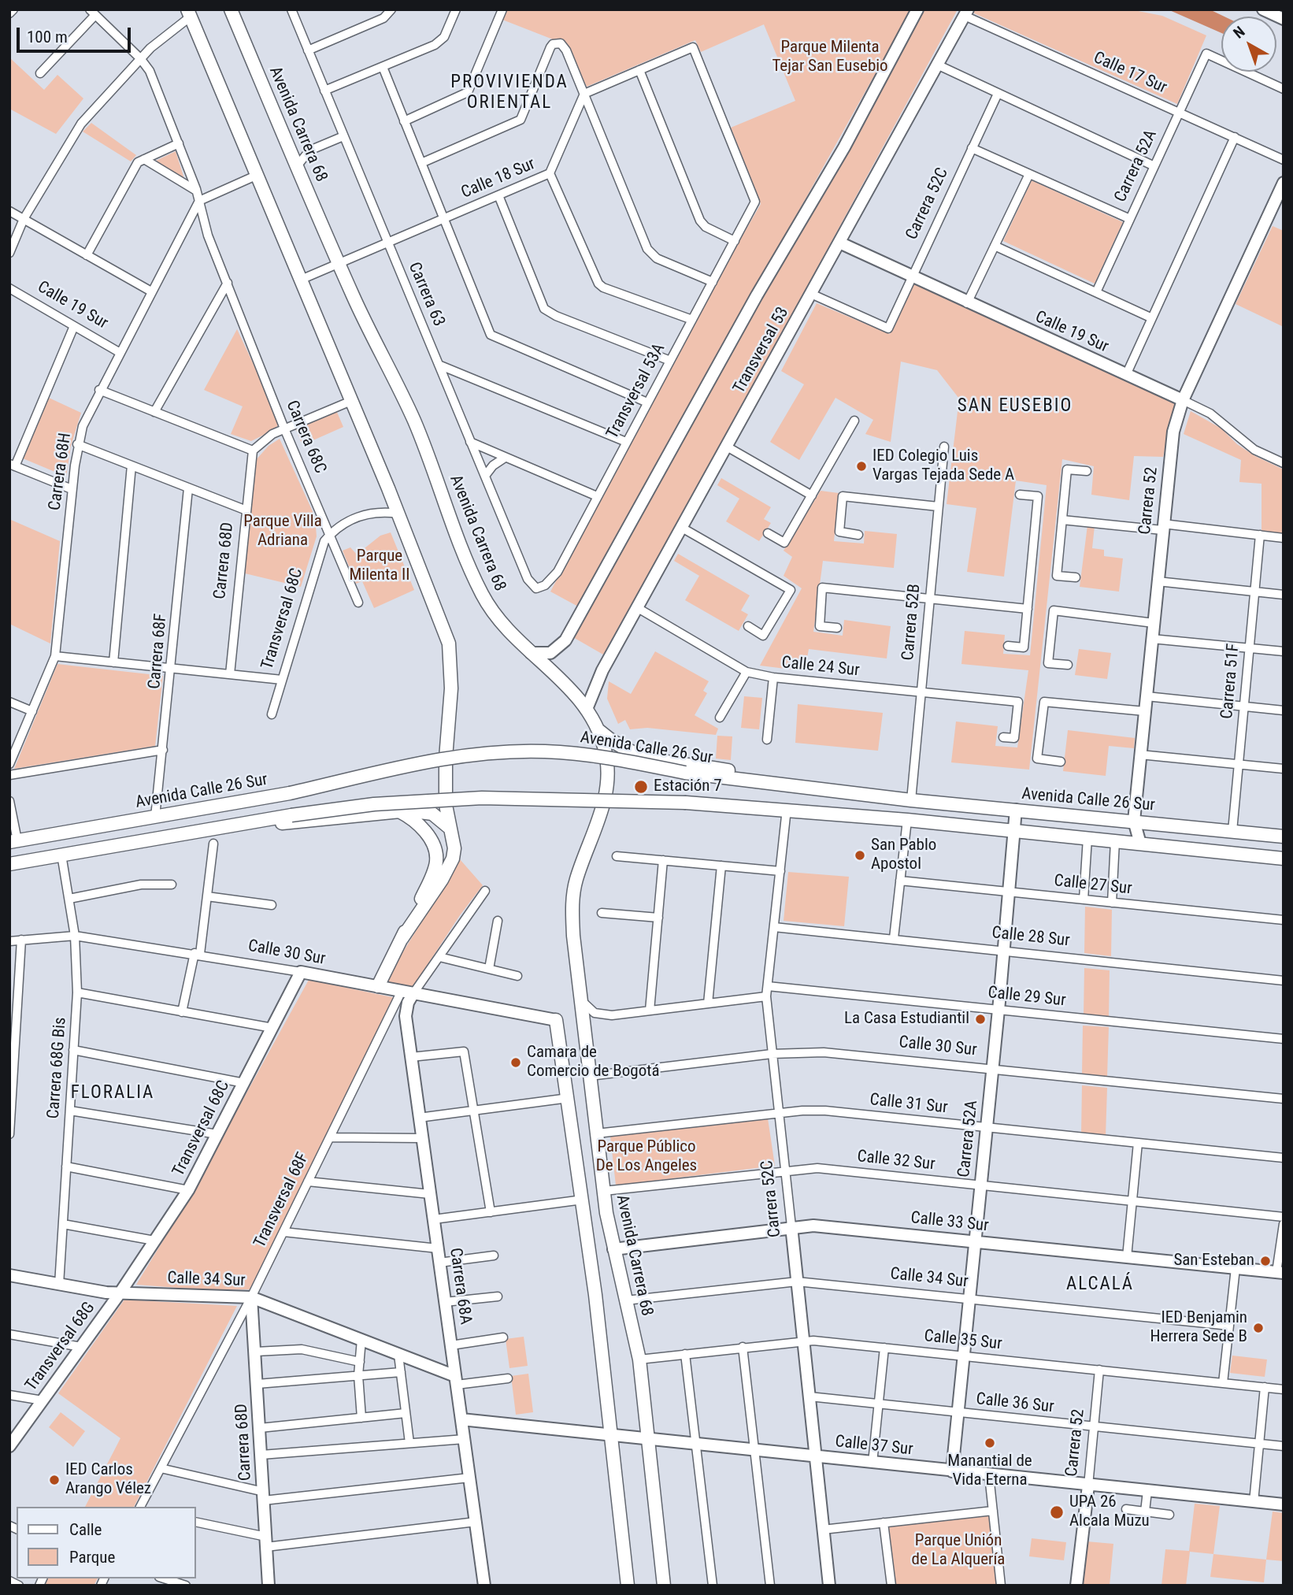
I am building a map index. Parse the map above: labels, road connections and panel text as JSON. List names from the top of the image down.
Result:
{
  "streets": {
    "main road": ["Avenida Carrera 68", "Avenida Calle 26 Sur"],
    "street": [
      "Calle 17 Sur",
      "Carrera 52A",
      "Calle 18 Sur",
      "Carrera 52C",
      "Carrera 63",
      "Calle 19 Sur",
      "Transversal 53",
      "Transversal 53A",
      "Carrera 68C",
      "Carrera 68H",
      "Carrera 52",
      "Carrera 68D",
      "Transversal 68C",
      "Carrera 52B",
      "Carrera 68F",
      "Calle 24 Sur",
      "Carrera 51F",
      "Calle 27 Sur",
      "Calle 28 Sur",
      "Calle 30 Sur",
      "Calle 29 Sur",
      "Carrera 68G Bis",
      "Calle 31 Sur",
      "Calle 32 Sur",
      "Transversal 68F",
      "Calle 33 Sur",
      "Calle 34 Sur",
      "Carrera 68A",
      "Calle 35 Sur",
      "Transversal 68G",
      "Calle 36 Sur",
      "Calle 37 Sur"
    ]
  },
  "crossings": [
    ["Calle 17 Sur", "Carrera 52A"],
    ["Calle 17 Sur", "Transversal 53"],
    ["Avenida Carrera 68", "Calle 18 Sur"],
    ["Avenida Carrera 68", "Transversal 53"],
    ["Avenida Carrera 68", "Calle 30 Sur"],
    ["Avenida Carrera 68", "Calle 31 Sur"],
    ["Avenida Carrera 68", "Calle 32 Sur"],
    ["Avenida Carrera 68", "Calle 33 Sur"],
    ["Avenida Carrera 68", "Calle 34 Sur"],
    ["Avenida Carrera 68", "Calle 35 Sur"],
    ["Avenida Carrera 68", "Calle 37 Sur"],
    ["Carrera 52A", "Avenida Calle 26 Sur"],
    ["Carrera 52A", "Calle 27 Sur"],
    ["Carrera 52A", "Calle 28 Sur"],
    ["Carrera 52A", "Calle 30 Sur"],
    ["Carrera 52A", "Calle 29 Sur"],
    ["Carrera 52A", "Calle 31 Sur"],
    ["Carrera 52A", "Calle 32 Sur"],
    ["Carrera 52A", "Calle 33 Sur"],
    ["Carrera 52A", "Calle 34 Sur"],
    ["Carrera 52A", "Calle 35 Sur"],
    ["Carrera 52A", "Calle 36 Sur"],
    ["Carrera 52A", "Calle 37 Sur"],
    ["Calle 18 Sur", "Carrera 63"],
    ["Carrera 52C", "Calle 19 Sur"],
    ["Carrera 52C", "Transversal 53"],
    ["Carrera 52C", "Calle 28 Sur"],
    ["Carrera 52C", "Calle 30 Sur"],
    ["Carrera 52C", "Calle 29 Sur"],
    ["Carrera 52C", "Calle 31 Sur"],
    ["Carrera 52C", "Calle 32 Sur"],
    ["Carrera 52C", "Calle 33 Sur"],
    ["Carrera 52C", "Calle 34 Sur"],
    ["Carrera 52C", "Calle 35 Sur"],
    ["Carrera 52C", "Calle 36 Sur"],
    ["Carrera 52C", "Calle 37 Sur"],
    ["Carrera 63", "Transversal 53A"],
    ["Calle 19 Sur", "Transversal 53"],
    ["Calle 19 Sur", "Carrera 68H"],
    ["Calle 19 Sur", "Carrera 52"],
    ["Transversal 53", "Calle 24 Sur"],
    ["Carrera 68C", "Carrera 68H"],
    ["Carrera 68C", "Transversal 68C"],
    ["Carrera 52", "Avenida Calle 26 Sur"],
    ["Carrera 52", "Calle 35 Sur"],
    ["Carrera 52", "Calle 36 Sur"],
    ["Carrera 52", "Calle 37 Sur"],
    ["Carrera 68D", "Transversal 68F"],
    ["Carrera 68D", "Calle 34 Sur"],
    ["Transversal 68C", "Calle 30 Sur"],
    ["Transversal 68C", "Calle 34 Sur"],
    ["Transversal 68C", "Transversal 68G"],
    ["Carrera 52B", "Calle 24 Sur"],
    ["Carrera 52B", "Avenida Calle 26 Sur"],
    ["Carrera 68F", "Avenida Calle 26 Sur"],
    ["Carrera 51F", "Avenida Calle 26 Sur"],
    ["Calle 30 Sur", "Carrera 68G Bis"],
    ["Calle 30 Sur", "Transversal 68F"],
    ["Calle 30 Sur", "Carrera 68A"],
    ["Carrera 68G Bis", "Calle 34 Sur"],
    ["Transversal 68F", "Calle 34 Sur"],
    ["Calle 34 Sur", "Carrera 68A"],
    ["Calle 34 Sur", "Transversal 68G"],
    ["Carrera 68A", "Calle 37 Sur"]
  ],
  "districts": [
    "PROVIVIENDA ORIENTAL",
    "SAN EUSEBIO",
    "FLORALIA",
    "ALCALÁ"
  ],
  "parks": [
    "Parque Milenta Tejar San Eusebio",
    "Parque Villa Adriana",
    "Parque Milenta II",
    "Parque Público De Los Angeles",
    "Parque Unión de La Alquería"
  ],
  "places": [
    "IED Colegio Luis Vargas Tejada Sede A",
    "Estación 7",
    "San Pablo Apostol",
    "La Casa Estudiantil",
    "Camara de Comercio de Bogotá",
    "San Esteban",
    "IED Benjamin Herrera Sede B",
    "Manantial de Vida Eterna",
    "IED Carlos Arango Vélez",
    "UPA 26 Alcala Muzu"
  ],
  "legend": ["Calle", "Parque"],
  "scale_bar": "100 m",
  "north": "top left"
}
